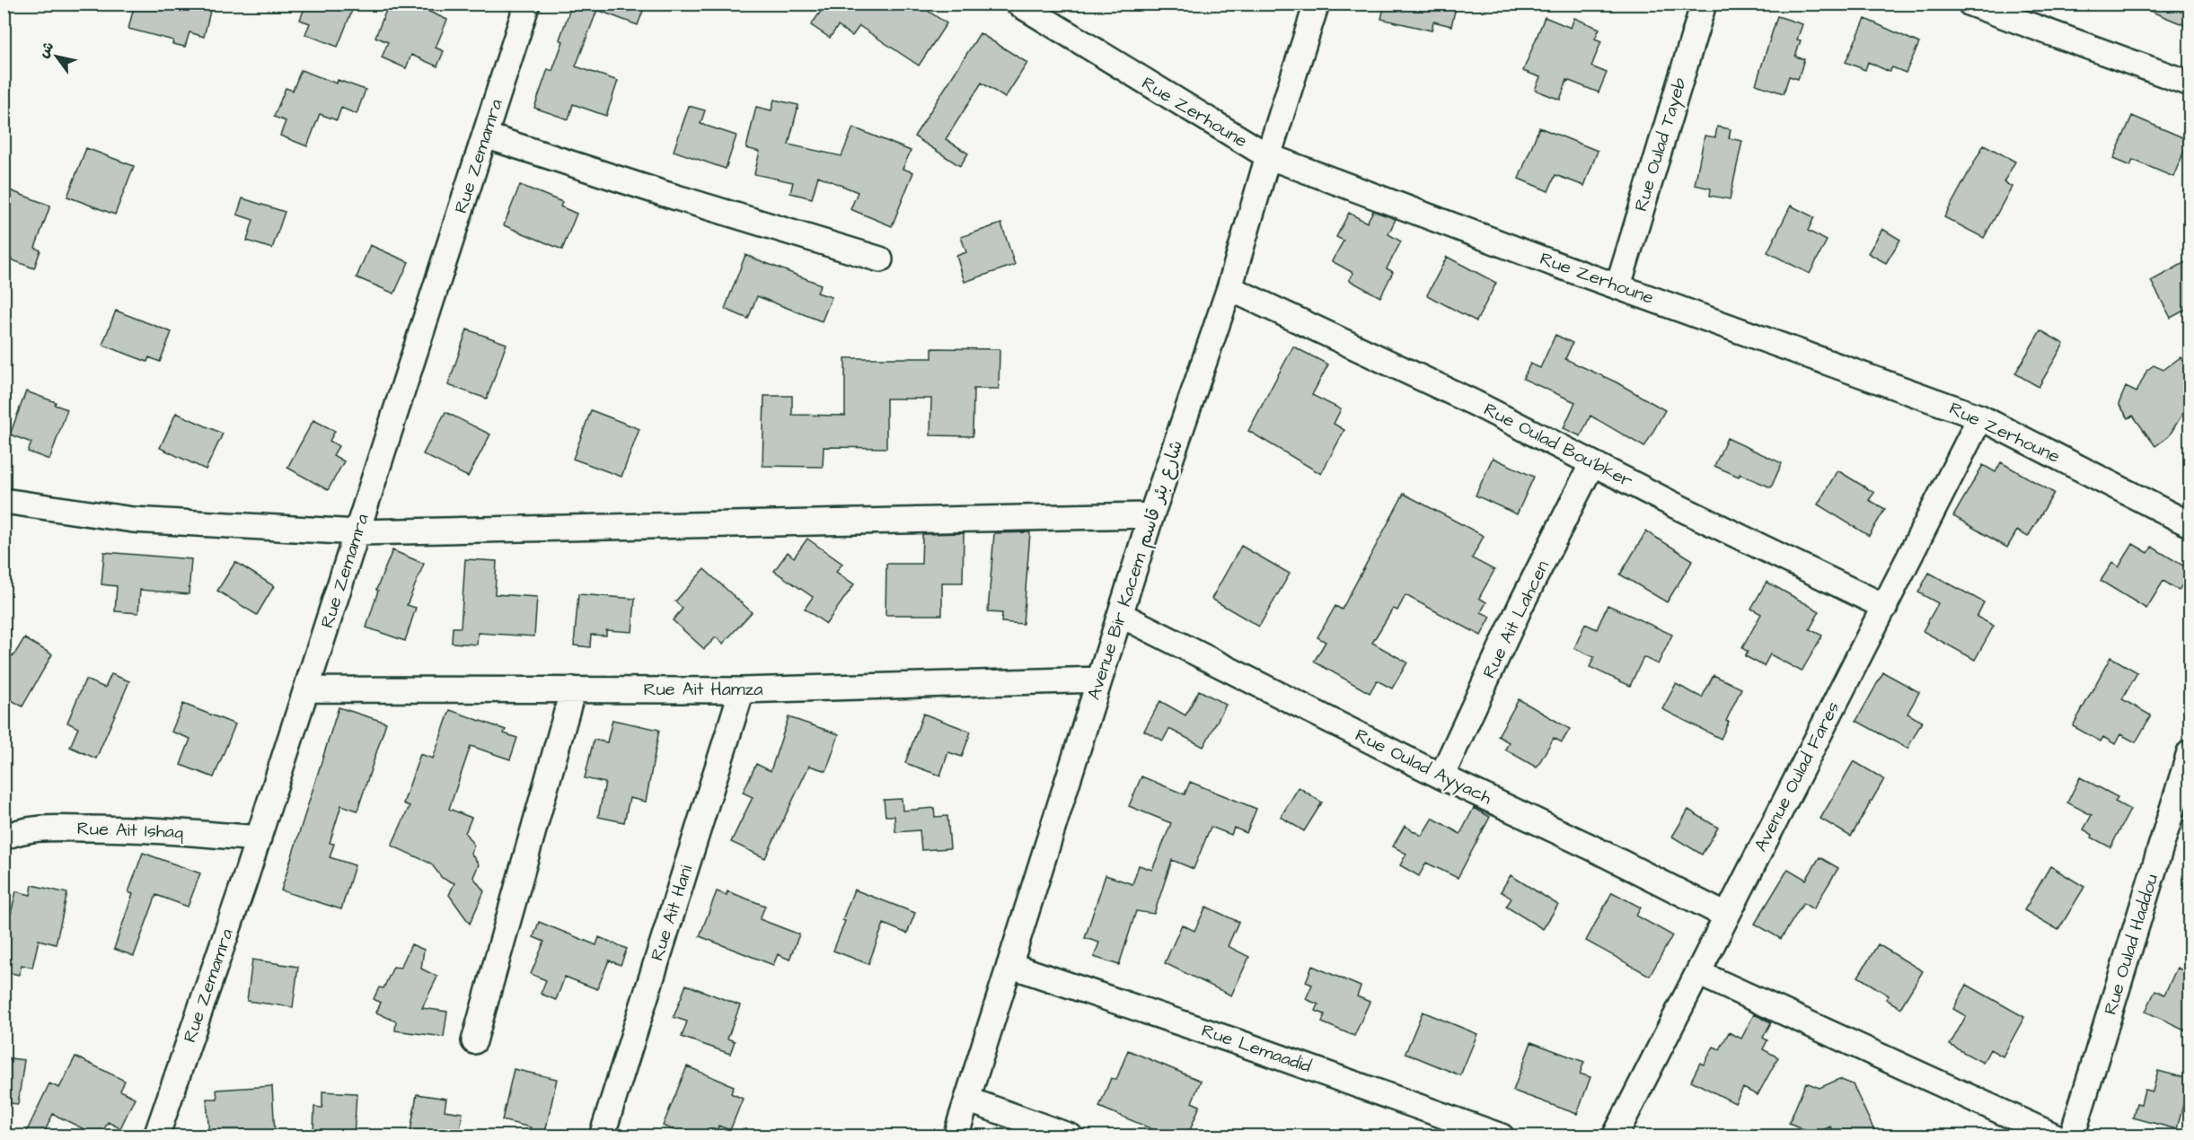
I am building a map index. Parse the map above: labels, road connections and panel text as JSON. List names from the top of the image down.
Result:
{
  "streets": {
    "street": [
      "Rue Zerhoune",
      "Rue Oulad Tayeb",
      "Rue Zemamra",
      "Rue Oulad Bou'bker",
      "Avenue Bir Kacem شارع بئر قاسم",
      "Rue Ait Lahcen",
      "Rue Ait Hamza",
      "Rue Oulad Ayyach",
      "Avenue Oulad Fares",
      "Rue Ait Ishaq",
      "Rue Ait Hani",
      "Rue Oulad Haddou",
      "Rue Lemaadid"
    ]
  },
  "crossings": [
    ["Rue Zerhoune", "Rue Oulad Tayeb"],
    ["Rue Zerhoune", "Avenue Bir Kacem شارع بئر قاسم"],
    ["Rue Zerhoune", "Avenue Oulad Fares"],
    ["Rue Zemamra", "Rue Ait Hamza"],
    ["Rue Zemamra", "Rue Ait Ishaq"],
    ["Rue Oulad Bou'bker", "Avenue Bir Kacem شارع بئر قاسم"],
    ["Rue Oulad Bou'bker", "Rue Ait Lahcen"],
    ["Rue Oulad Bou'bker", "Avenue Oulad Fares"],
    ["Avenue Bir Kacem شارع بئر قاسم", "Rue Ait Hamza"],
    ["Avenue Bir Kacem شارع بئر قاسم", "Rue Oulad Ayyach"],
    ["Avenue Bir Kacem شارع بئر قاسم", "Rue Lemaadid"],
    ["Rue Ait Lahcen", "Rue Oulad Ayyach"],
    ["Rue Ait Hamza", "Rue Ait Hani"],
    ["Rue Oulad Ayyach", "Avenue Oulad Fares"]
  ],
  "north": "top left"
}
